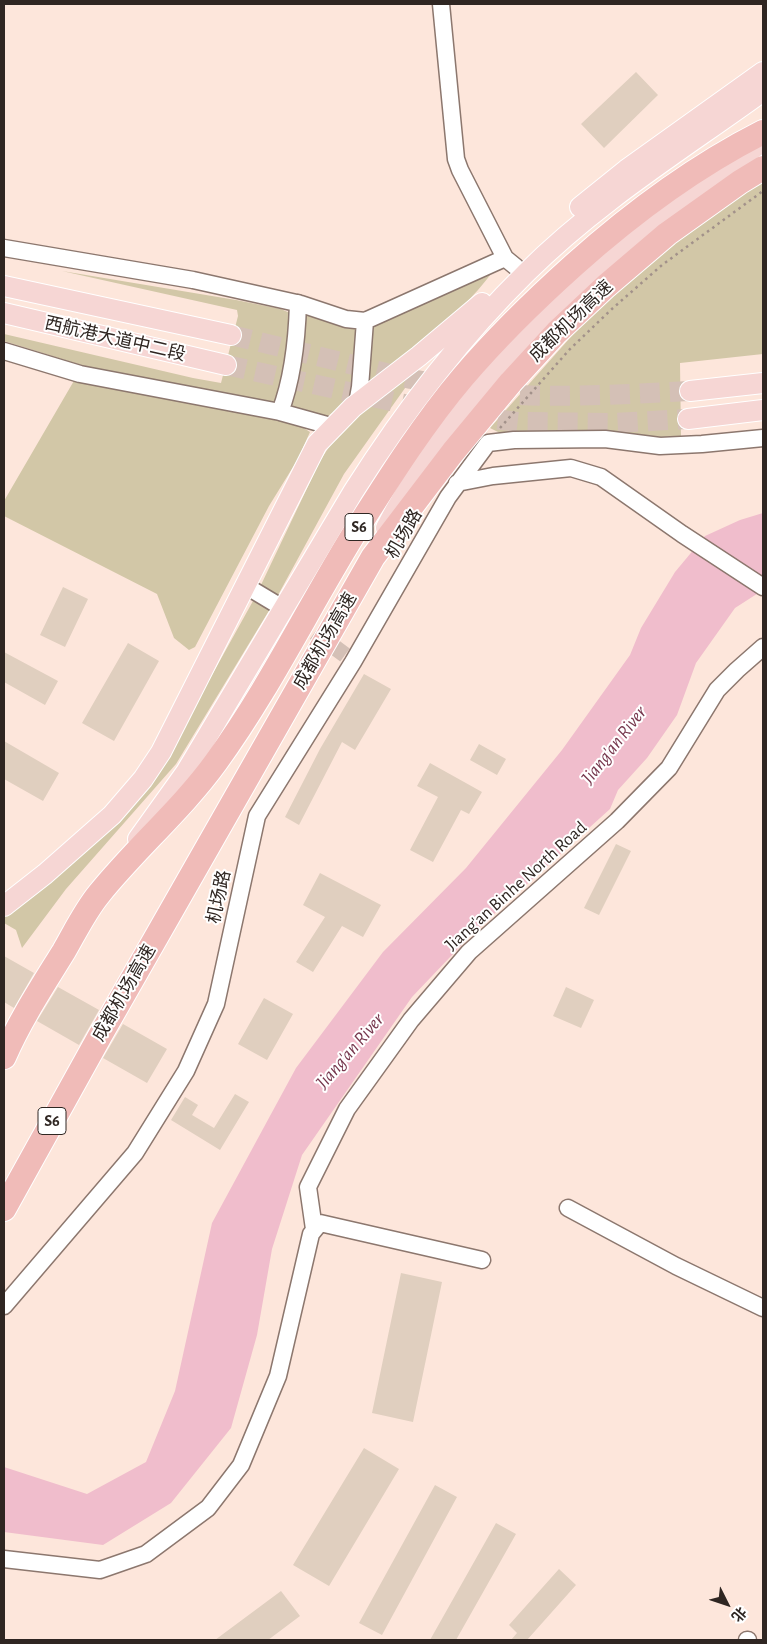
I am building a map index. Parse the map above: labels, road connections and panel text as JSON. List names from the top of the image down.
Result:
{
  "streets": {
    "highway": ["成都机场高速", "S6"],
    "main road": ["西航港大道中二段"],
    "street": ["机场路", "Jiang'an Binhe North Road"]
  },
  "water": ["Jiang'an River"],
  "north": "bottom right"
}
